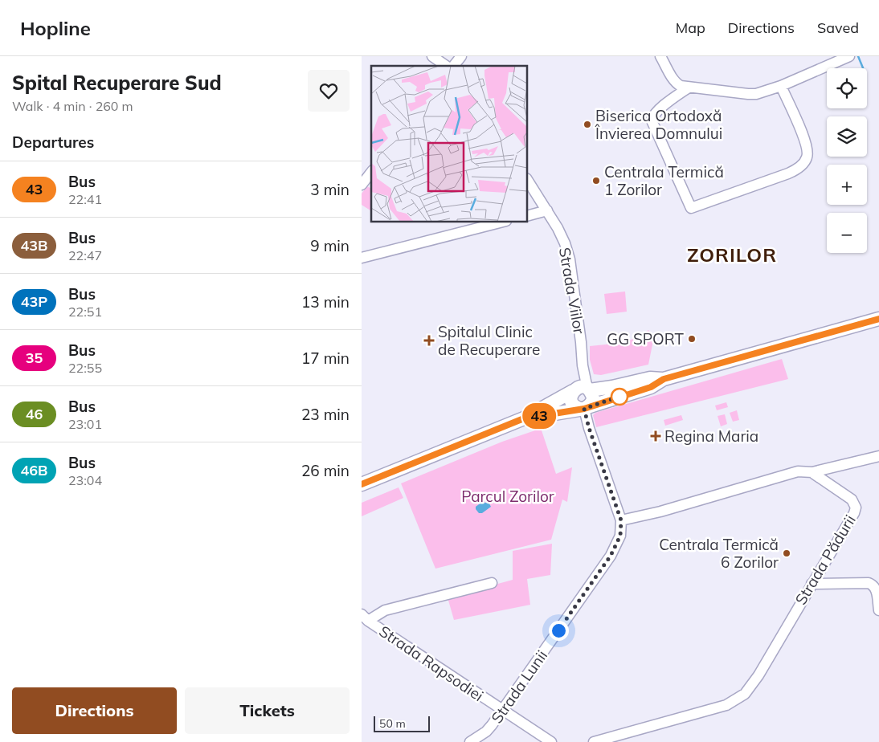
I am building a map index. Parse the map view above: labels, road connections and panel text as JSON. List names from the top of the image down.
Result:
{
  "streets": {
    "street": [
      "Strada Viilor",
      "Strada Pădurii",
      "Strada Rapsodiei",
      "Strada Lunii"
    ]
  },
  "crossings": [
    ["Strada Viilor", "Strada Lunii"],
    ["Strada Rapsodiei", "Strada Lunii"]
  ],
  "districts": ["ZORILOR"],
  "parks": ["Parcul Zorilor"],
  "places": {
    "other": [
      "Biserica Ortodoxă Învierea Domnului",
      "Centrala Termică 1 Zorilor",
      "GG SPORT",
      "Centrala Termică 6 Zorilor"
    ],
    "health": ["Spitalul Clinic de Recuperare", "Regina Maria"]
  },
  "lines": ["bus line 43"],
  "scale_bar": "50 m",
  "page": {
    "header": "Hopline",
    "nav": ["Map", "Directions", "Saved"],
    "heading": [
      ["Spital Recuperare Sud", "Walk · 4 min · 260 m"],
      "Departures"
    ],
    "on_map": "43",
    "map_buttons": ["+", "−"],
    "list": [
      {
        "mark": "43",
        "name": "Bus",
        "note": "22:41",
        "value": "3 min"
      },
      {
        "mark": "43B",
        "name": "Bus",
        "note": "22:47",
        "value": "9 min"
      },
      {
        "mark": "43P",
        "name": "Bus",
        "note": "22:51",
        "value": "13 min"
      },
      {
        "mark": "35",
        "name": "Bus",
        "note": "22:55",
        "value": "17 min"
      },
      {
        "mark": "46",
        "name": "Bus",
        "note": "23:01",
        "value": "23 min"
      },
      {
        "mark": "46B",
        "name": "Bus",
        "note": "23:04",
        "value": "26 min"
      }
    ],
    "buttons": ["Directions", "Tickets"],
    "scale": "50 m"
  }
}
